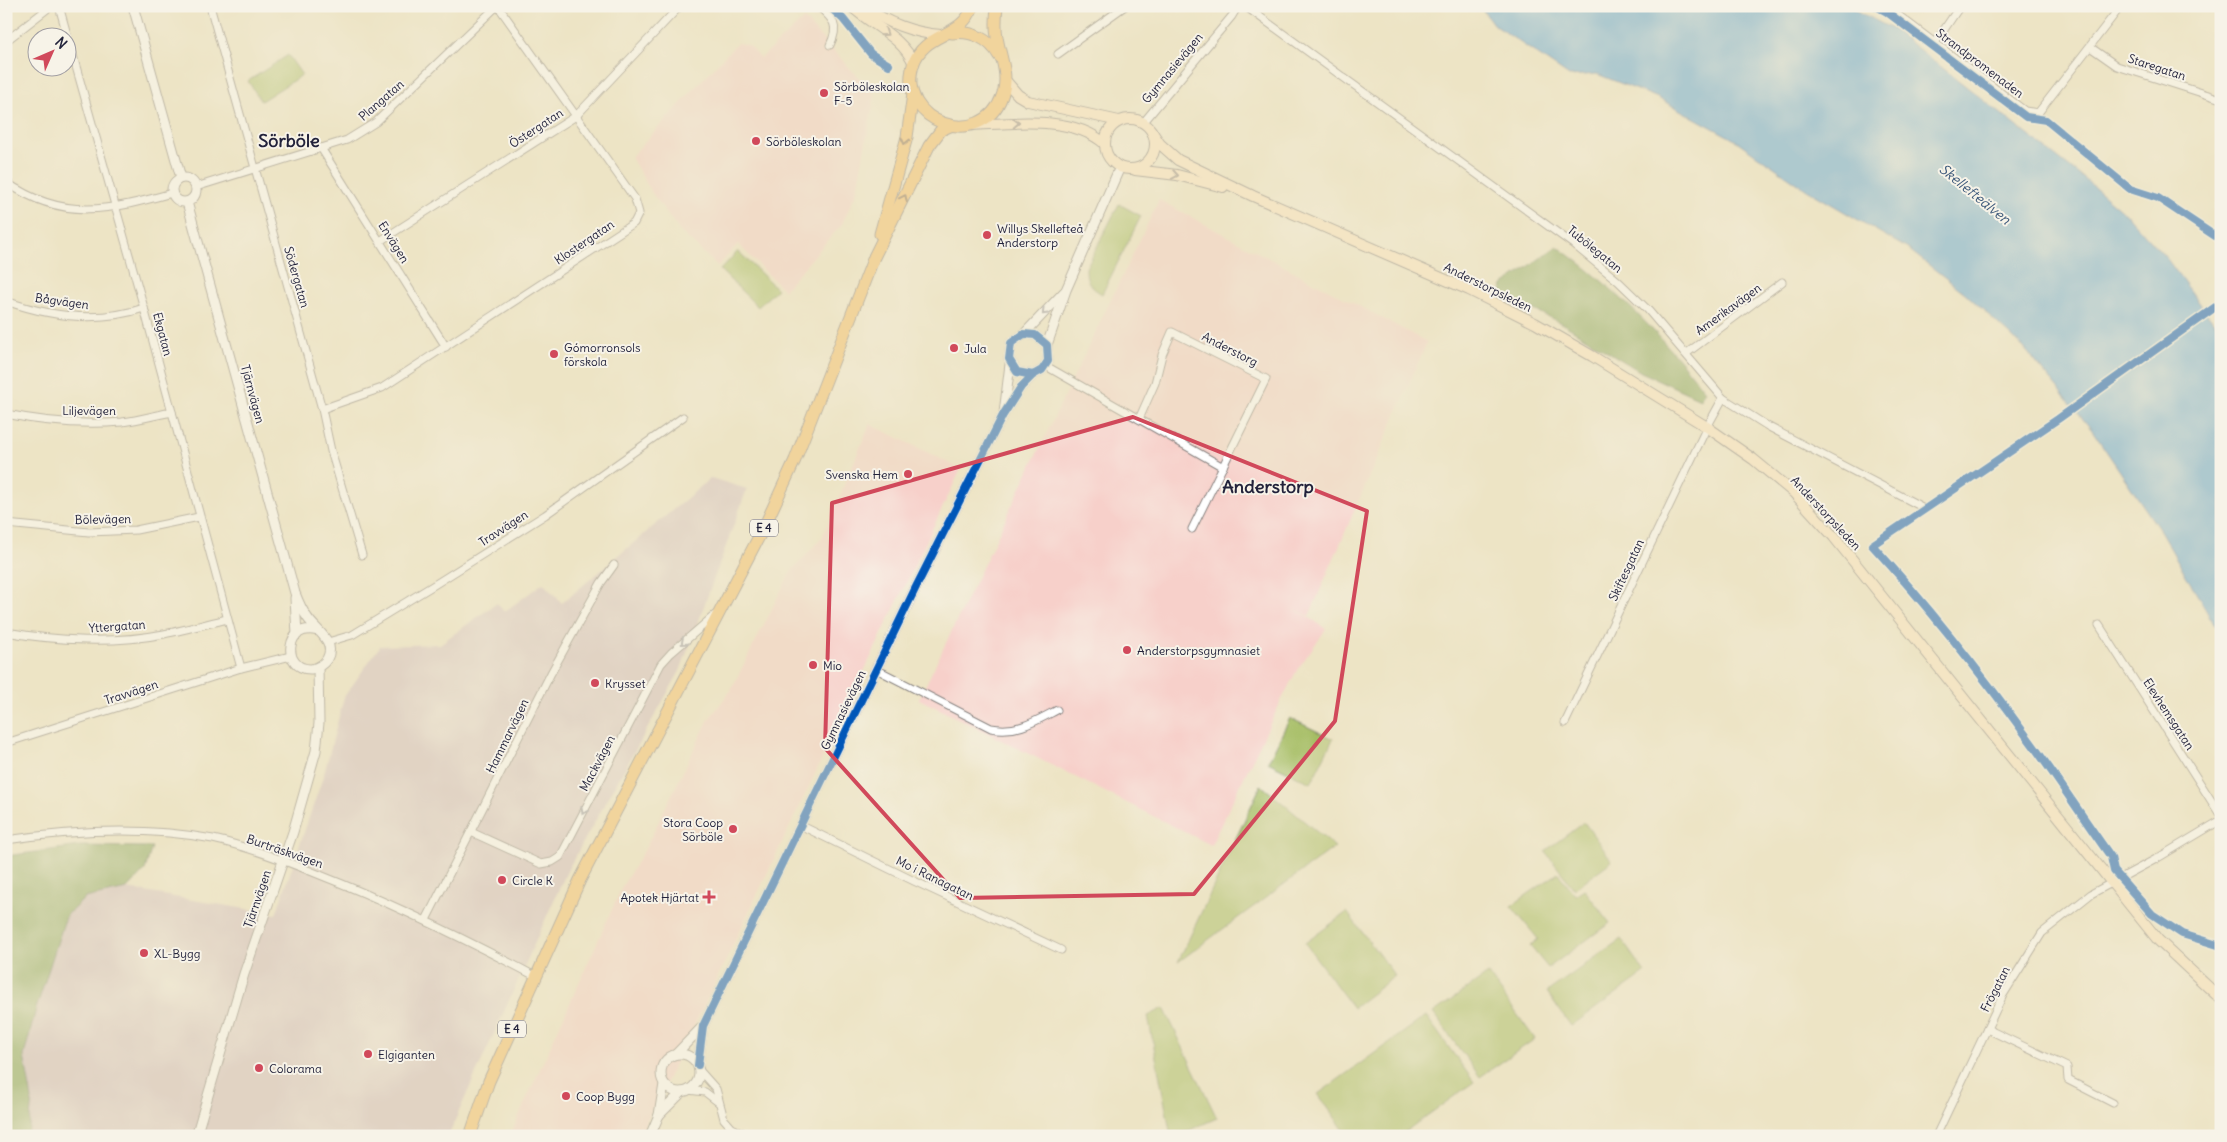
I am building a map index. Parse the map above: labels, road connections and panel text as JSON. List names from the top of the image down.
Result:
{
  "streets": {
    "highway": ["E 4"],
    "main road": ["Anderstorpsleden"],
    "street": [
      "Strandpromenaden",
      "Staregatan",
      "Gymnasievägen",
      "Plangatan",
      "Östergatan",
      "Envägen",
      "Klostergatan",
      "Tubölegatan",
      "Södergatan",
      "Bågvägen",
      "Amerikavägen",
      "Ekgatan",
      "Anderstorg",
      "Tjärnvägen",
      "Liljevägen",
      "Bölevägen",
      "Travvägen",
      "Skiftesgatan",
      "Yttergatan",
      "Elevhemsgatan",
      "Hammarvägen",
      "Mackvägen",
      "Burträskvägen",
      "Mo i Ranagatan",
      "Frögatan"
    ]
  },
  "crossings": [
    ["Strandpromenaden", "Staregatan"],
    ["Gymnasievägen", "Anderstorpsleden"],
    ["Gymnasievägen", "Mo i Ranagatan"],
    ["Plangatan", "Envägen"],
    ["Plangatan", "Klostergatan"],
    ["Plangatan", "Södergatan"],
    ["Plangatan", "Tjärnvägen"],
    ["Östergatan", "Envägen"],
    ["Östergatan", "Klostergatan"],
    ["Envägen", "Klostergatan"],
    ["Klostergatan", "Södergatan"],
    ["Tubölegatan", "Amerikavägen"],
    ["Tubölegatan", "Skiftesgatan"],
    ["Anderstorpsleden", "Skiftesgatan"],
    ["Anderstorpsleden", "Frögatan"],
    ["Bågvägen", "Ekgatan"],
    ["Ekgatan", "Liljevägen"],
    ["Ekgatan", "Bölevägen"],
    ["Ekgatan", "Travvägen"],
    ["Ekgatan", "Yttergatan"],
    ["Tjärnvägen", "Travvägen"],
    ["Tjärnvägen", "Burträskvägen"],
    ["E 4", "Mackvägen"],
    ["E 4", "Burträskvägen"],
    ["Hammarvägen", "Mackvägen"],
    ["Hammarvägen", "Burträskvägen"]
  ],
  "one_way": ["Mackvägen"],
  "districts": ["Sörböle", "Anderstorp"],
  "water": ["Skellefteälven"],
  "places": {
    "other": [
      "Sörböleskolan F-5",
      "Sörböleskolan",
      "Willys Skellefteå Anderstorp",
      "Jula",
      "Gómorronsols förskola",
      "Svenska Hem",
      "Anderstorpsgymnasiet",
      "Mio",
      "Krysset",
      "Stora Coop Sörböle",
      "Circle K",
      "XL-Bygg",
      "Elgiganten",
      "Colorama",
      "Coop Bygg"
    ],
    "health": ["Apotek Hjärtat"]
  },
  "north": "top right"
}
